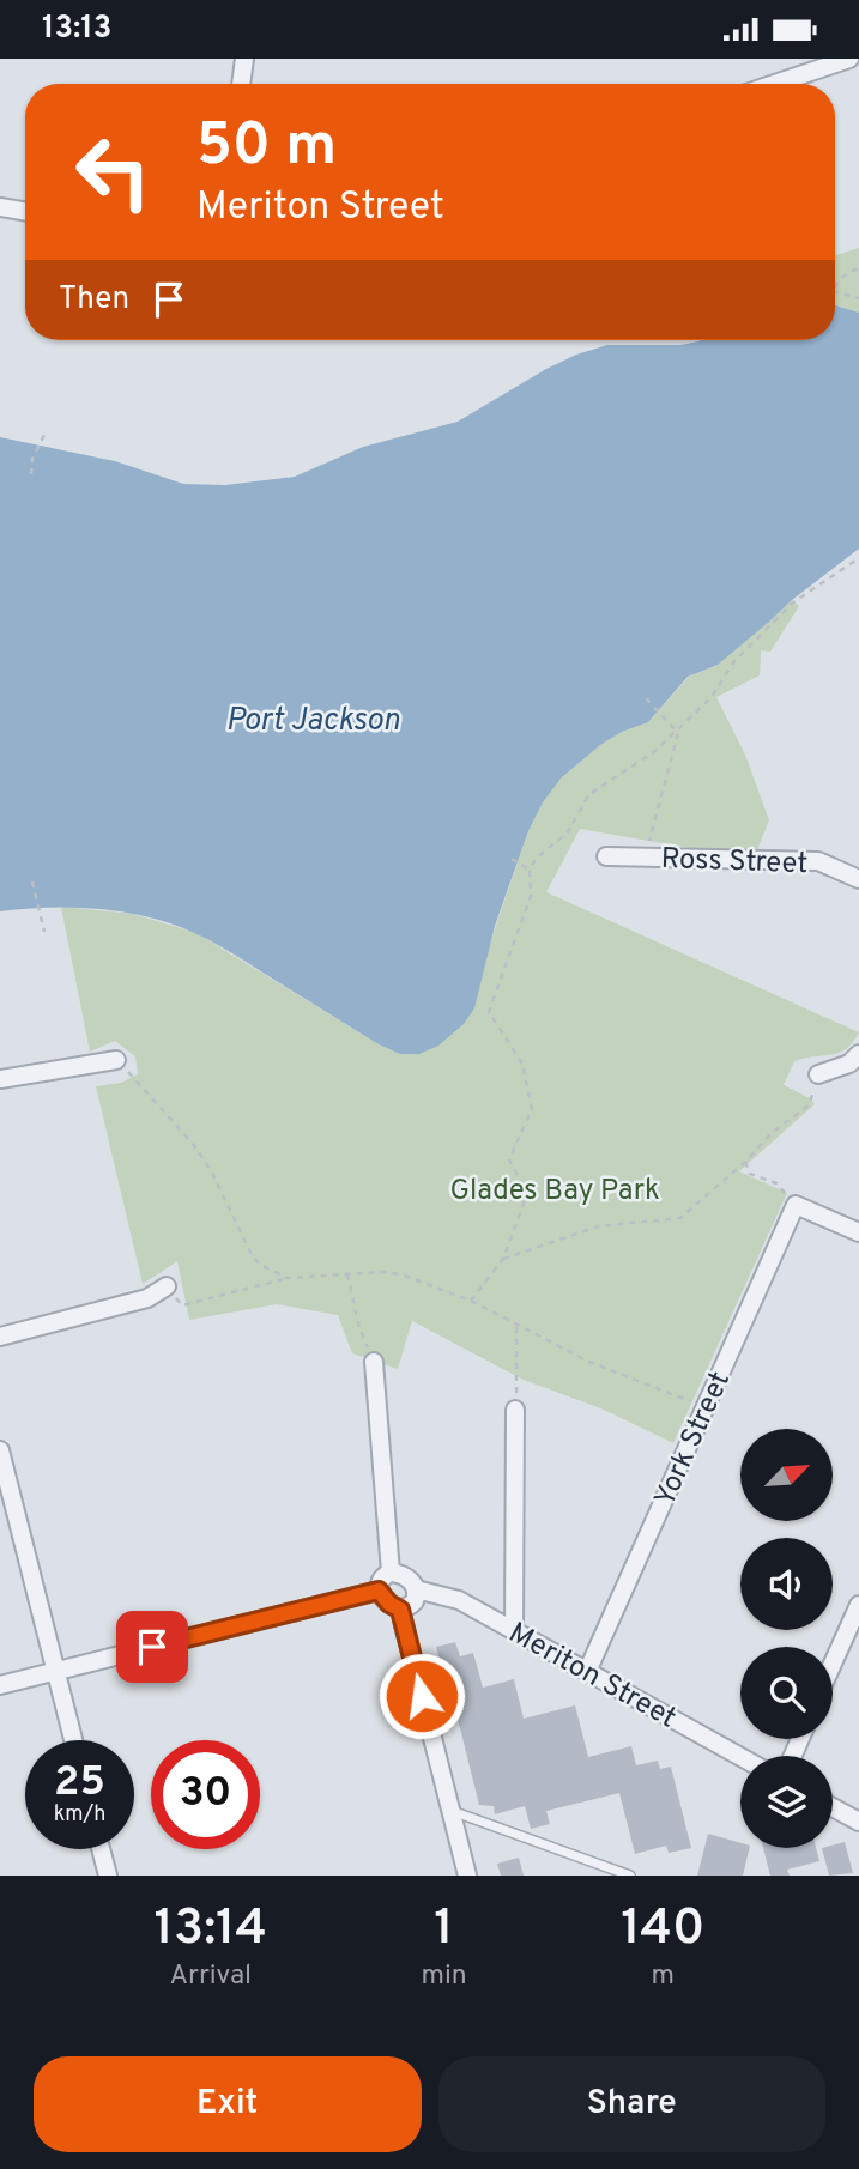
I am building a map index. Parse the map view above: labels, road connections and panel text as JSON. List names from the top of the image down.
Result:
{
  "streets": {
    "street": ["Ross Street", "York Street", "Meriton Street"]
  },
  "crossings": [
    ["York Street", "Meriton Street"]
  ],
  "water": ["Port Jackson"],
  "parks": ["Glades Bay Park"],
  "north": "top right",
  "page": {
    "status": "13:13",
    "turn": ["50 m", "Meriton Street"],
    "then": "Then",
    "speed": "25 km/h",
    "limit": "30",
    "eta": [
      "13:14",
      "Arrival",
      "1",
      "min",
      "140",
      "m"
    ],
    "buttons": ["Exit", "Share"]
  }
}
